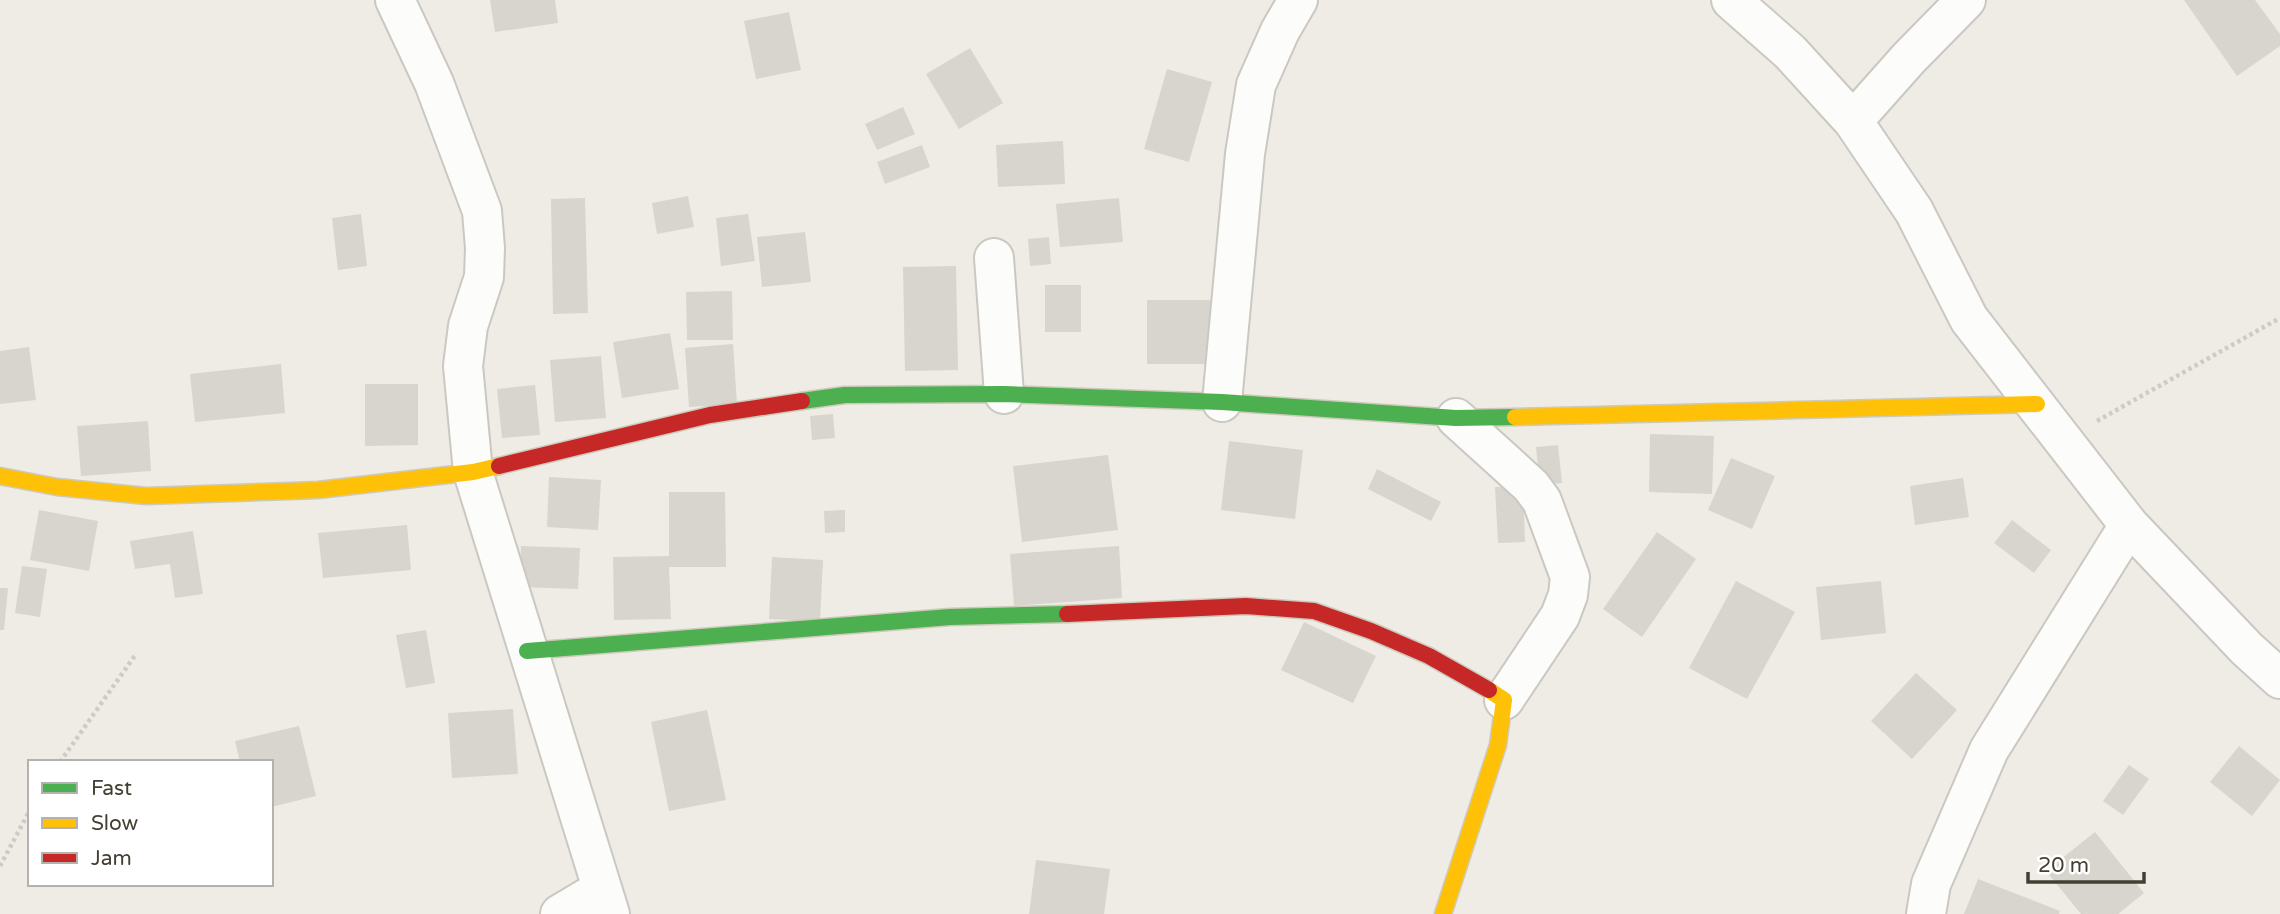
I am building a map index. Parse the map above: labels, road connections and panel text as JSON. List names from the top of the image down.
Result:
{
  "legend": ["Fast", "Slow", "Jam"],
  "scale_bar": "20 m"
}
